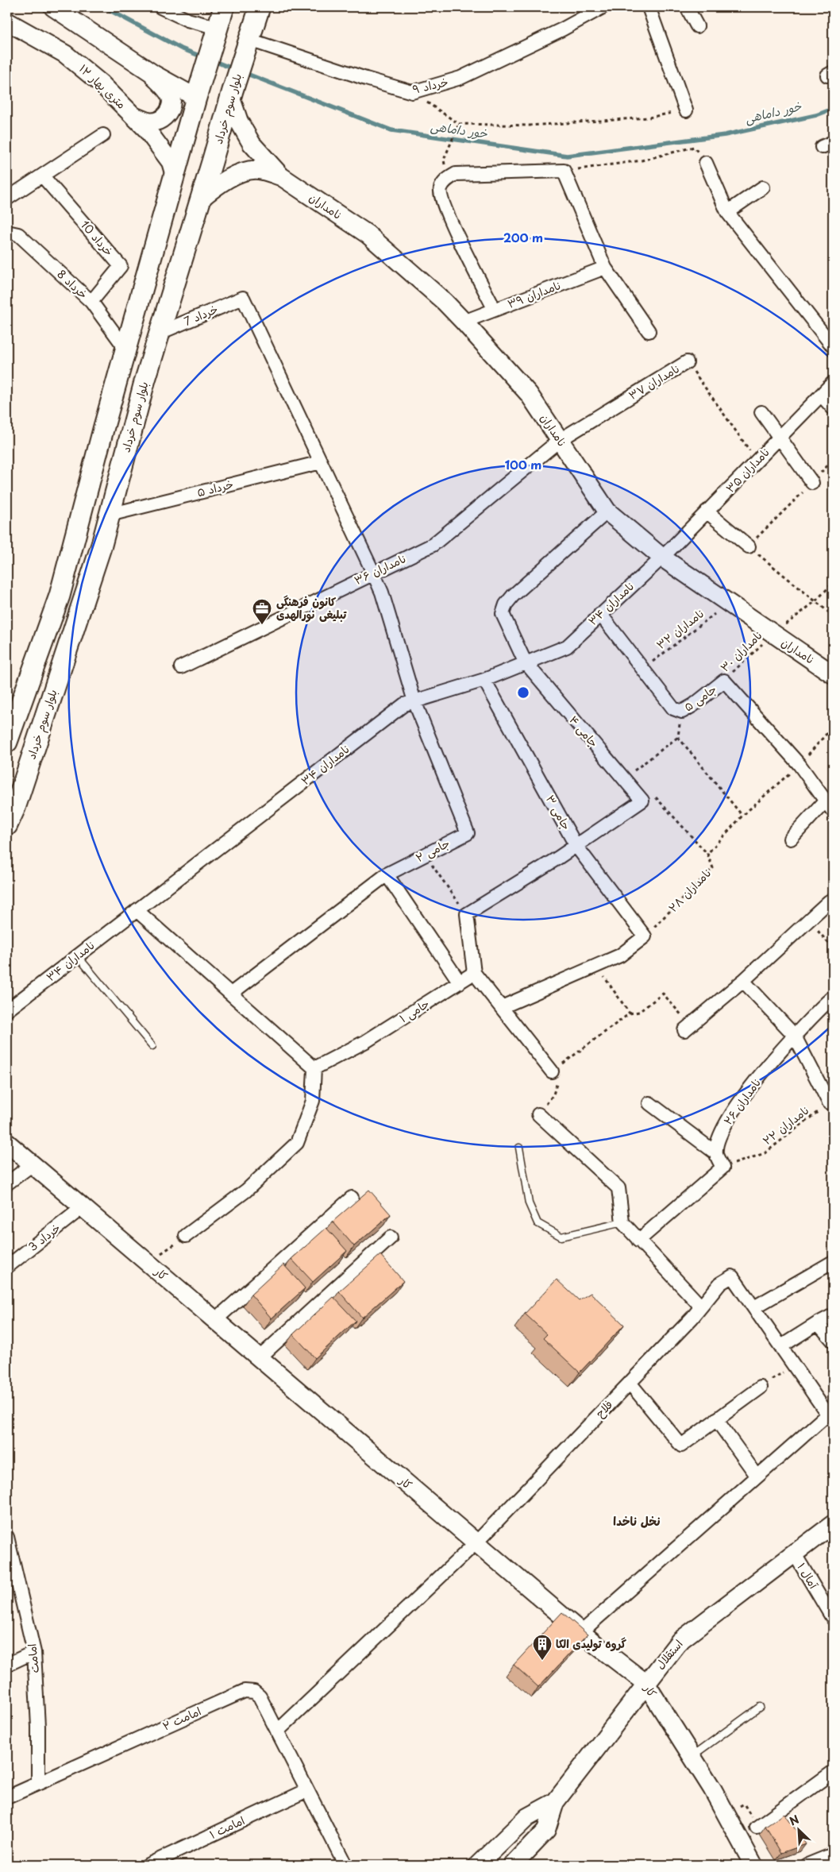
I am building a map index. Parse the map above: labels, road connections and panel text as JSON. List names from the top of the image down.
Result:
{
  "streets": {
    "main road": ["بلوار سوم خرداد"],
    "street": [
      "خرداد ۹",
      "۱۲ متری بهار",
      "نامداران",
      "خرداد 10",
      "خرداد 8",
      "نامداران ۳۹",
      "خرداد 7",
      "نامداران ۳۷",
      "نامداران ۳۵",
      "خرداد ۵",
      "نامداران ۳۶",
      "نامداران ۳۴",
      "جامی ۵",
      "جامی ۴",
      "جامی ۳",
      "جامی ۲",
      "جامی ۱",
      "نامداران ۲۶",
      "خرداد 3",
      "کار",
      "فلاح",
      "آمال ۱",
      "استقلال",
      "امامت",
      "امامت ۲",
      "امامت ۱"
    ],
    "path": [
      "نامداران ۳۲",
      "نامداران ۳۰",
      "نامداران ۲۸",
      "نامداران ۲۲"
    ]
  },
  "crossings": [
    ["خرداد ۹", "بلوار سوم خرداد"],
    ["بلوار سوم خرداد", "نامداران"],
    ["بلوار سوم خرداد", "خرداد 7"],
    ["بلوار سوم خرداد", "خرداد ۵"],
    ["نامداران", "نامداران ۳۹"],
    ["نامداران", "نامداران ۳۷"],
    ["نامداران", "نامداران ۳۵"],
    ["نامداران", "نامداران ۳۶"],
    ["نامداران", "نامداران ۳۴"],
    ["نامداران", "نامداران ۳۲"],
    ["نامداران", "نامداران ۳۰"],
    ["نامداران", "جامی ۴"],
    ["خرداد 10", "خرداد 8"],
    ["خرداد 7", "خرداد ۵"],
    ["نامداران ۳۷", "نامداران ۳۵"],
    ["نامداران ۳۷", "نامداران ۳۶"],
    ["نامداران ۳۵", "نامداران ۳۴"],
    ["نامداران ۳۴", "جامی ۵"],
    ["نامداران ۳۴", "جامی ۴"],
    ["نامداران ۳۴", "جامی ۳"],
    ["نامداران ۳۴", "جامی ۲"],
    ["نامداران ۳۲", "جامی ۵"],
    ["نامداران ۳۰", "جامی ۵"],
    ["جامی ۵", "نامداران ۲۸"],
    ["جامی ۳", "نامداران ۲۸"],
    ["خرداد 3", "کار"],
    ["کار", "فلاح"],
    ["کار", "استقلال"],
    ["فلاح", "امامت ۲"],
    ["آمال ۱", "استقلال"],
    ["امامت", "امامت ۲"],
    ["امامت ۲", "امامت ۱"]
  ],
  "districts": ["نخل ناخدا"],
  "water": ["خور داماهی"],
  "places": {
    "office": ["کانون فرهنگی تبلیغی نورالهدی"],
    "building": ["گروه تولیدی الکا"]
  },
  "north": "top left",
  "rings": ["200 m", "100 m"]
}
